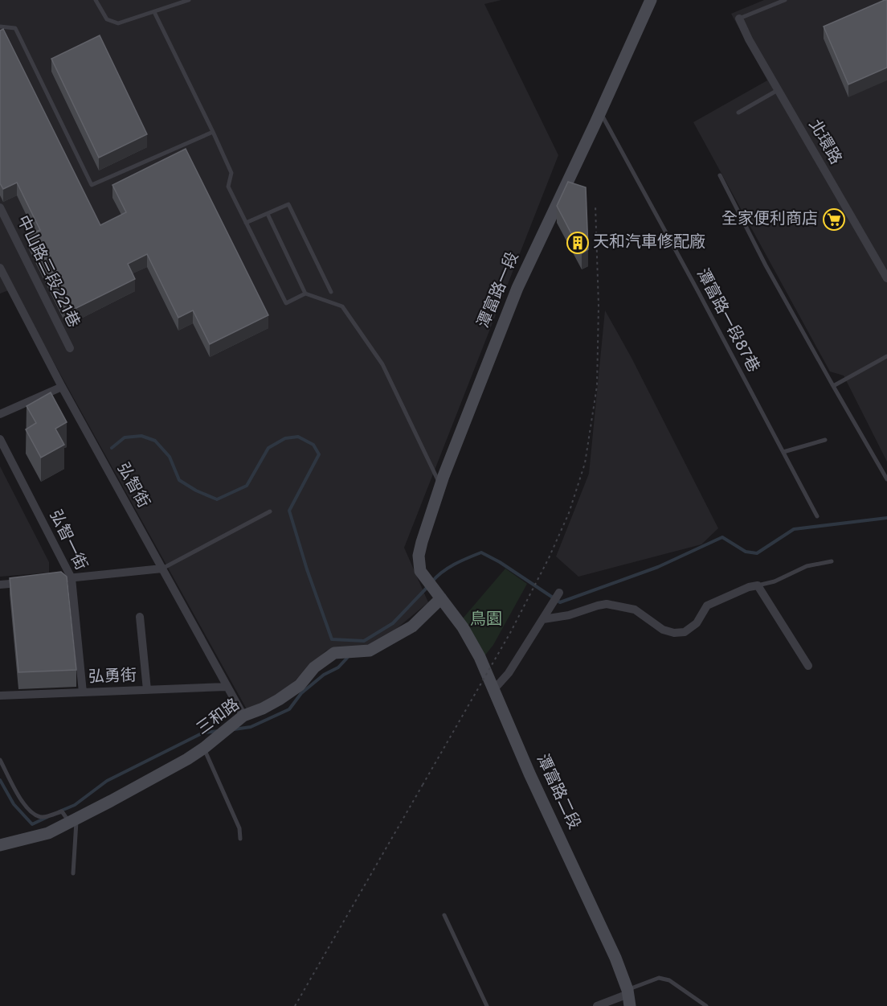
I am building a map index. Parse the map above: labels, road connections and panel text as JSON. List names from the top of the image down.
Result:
{
  "streets": {
    "street": [
      "北環路",
      "中山路三段221巷",
      "潭富路一段",
      "弘智街",
      "弘智一街",
      "弘勇街",
      "三和路",
      "潭富路二段"
    ],
    "lane": ["潭富路一段87巷"]
  },
  "crossings": [
    ["潭富路一段", "潭富路一段87巷"],
    ["潭富路一段", "三和路"],
    ["潭富路一段", "潭富路二段"],
    ["弘智街", "弘勇街"],
    ["弘智街", "三和路"],
    ["弘智一街", "弘勇街"],
    ["三和路", "潭富路二段"]
  ],
  "parks": ["鳥園"],
  "places": {
    "supermarket": ["全家便利商店"],
    "building": ["天和汽車修配廠"]
  }
}
